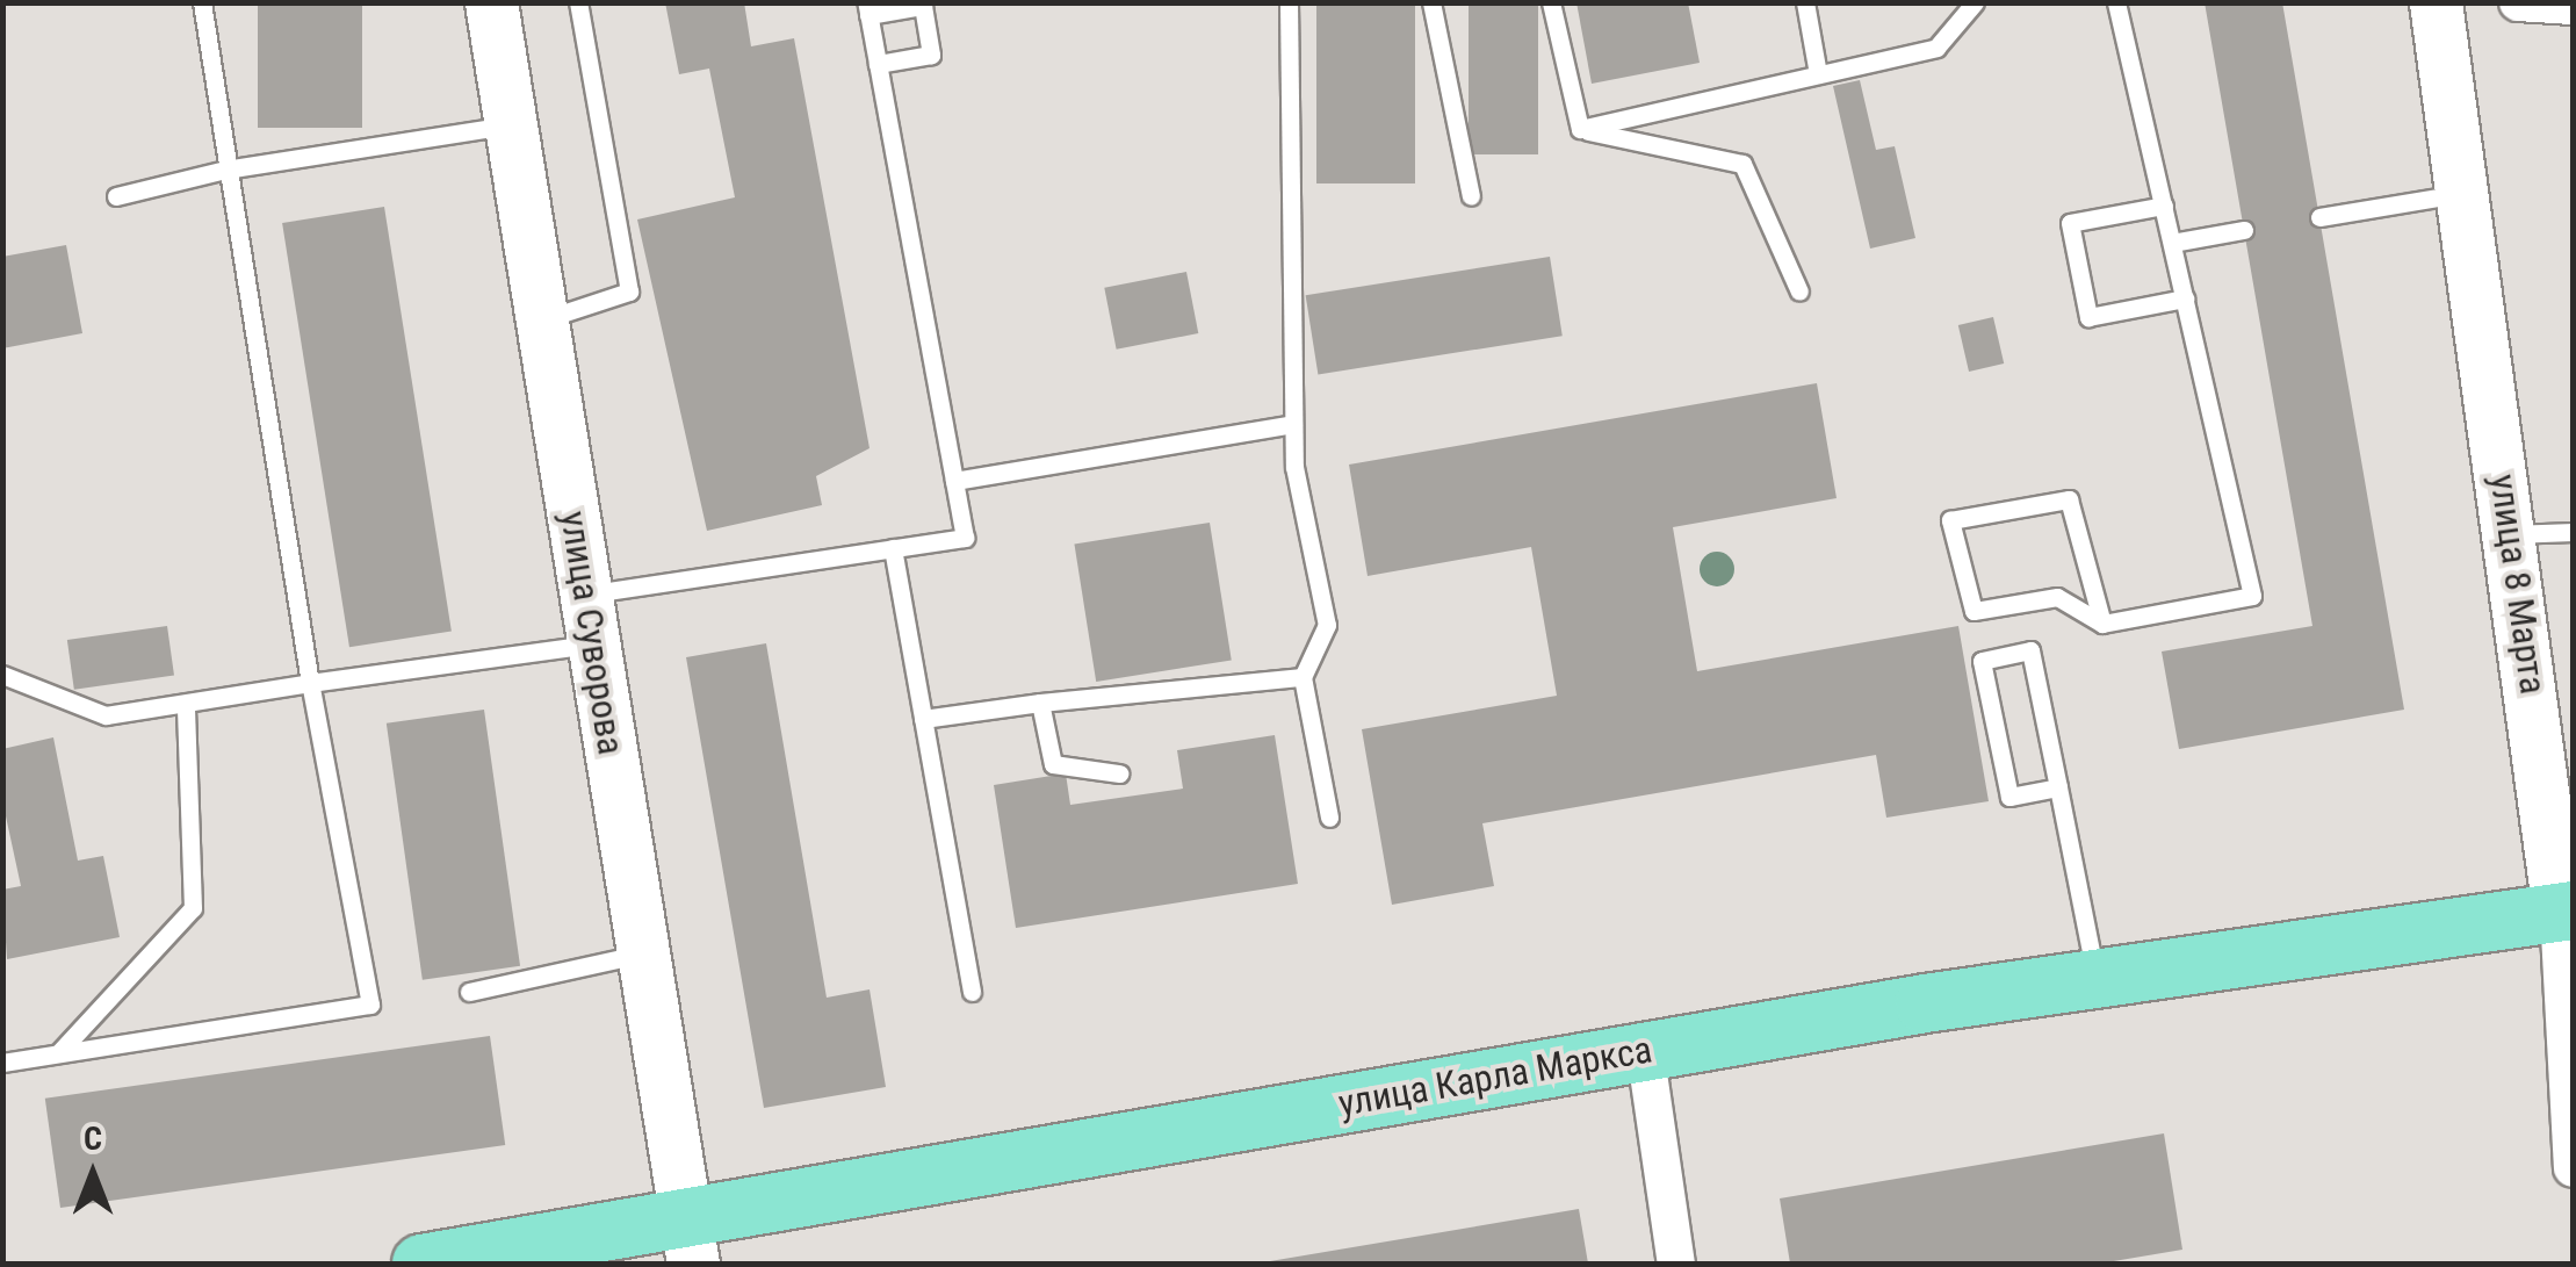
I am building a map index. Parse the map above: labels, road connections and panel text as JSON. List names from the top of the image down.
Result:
{
  "streets": {
    "main road": ["улица Карла Маркса"],
    "street": ["улица 8 Марта", "улица Суворова"]
  },
  "crossings": [
    ["улица 8 Марта", "улица Карла Маркса"],
    ["улица Суворова", "улица Карла Маркса"]
  ],
  "north": "top"
}
